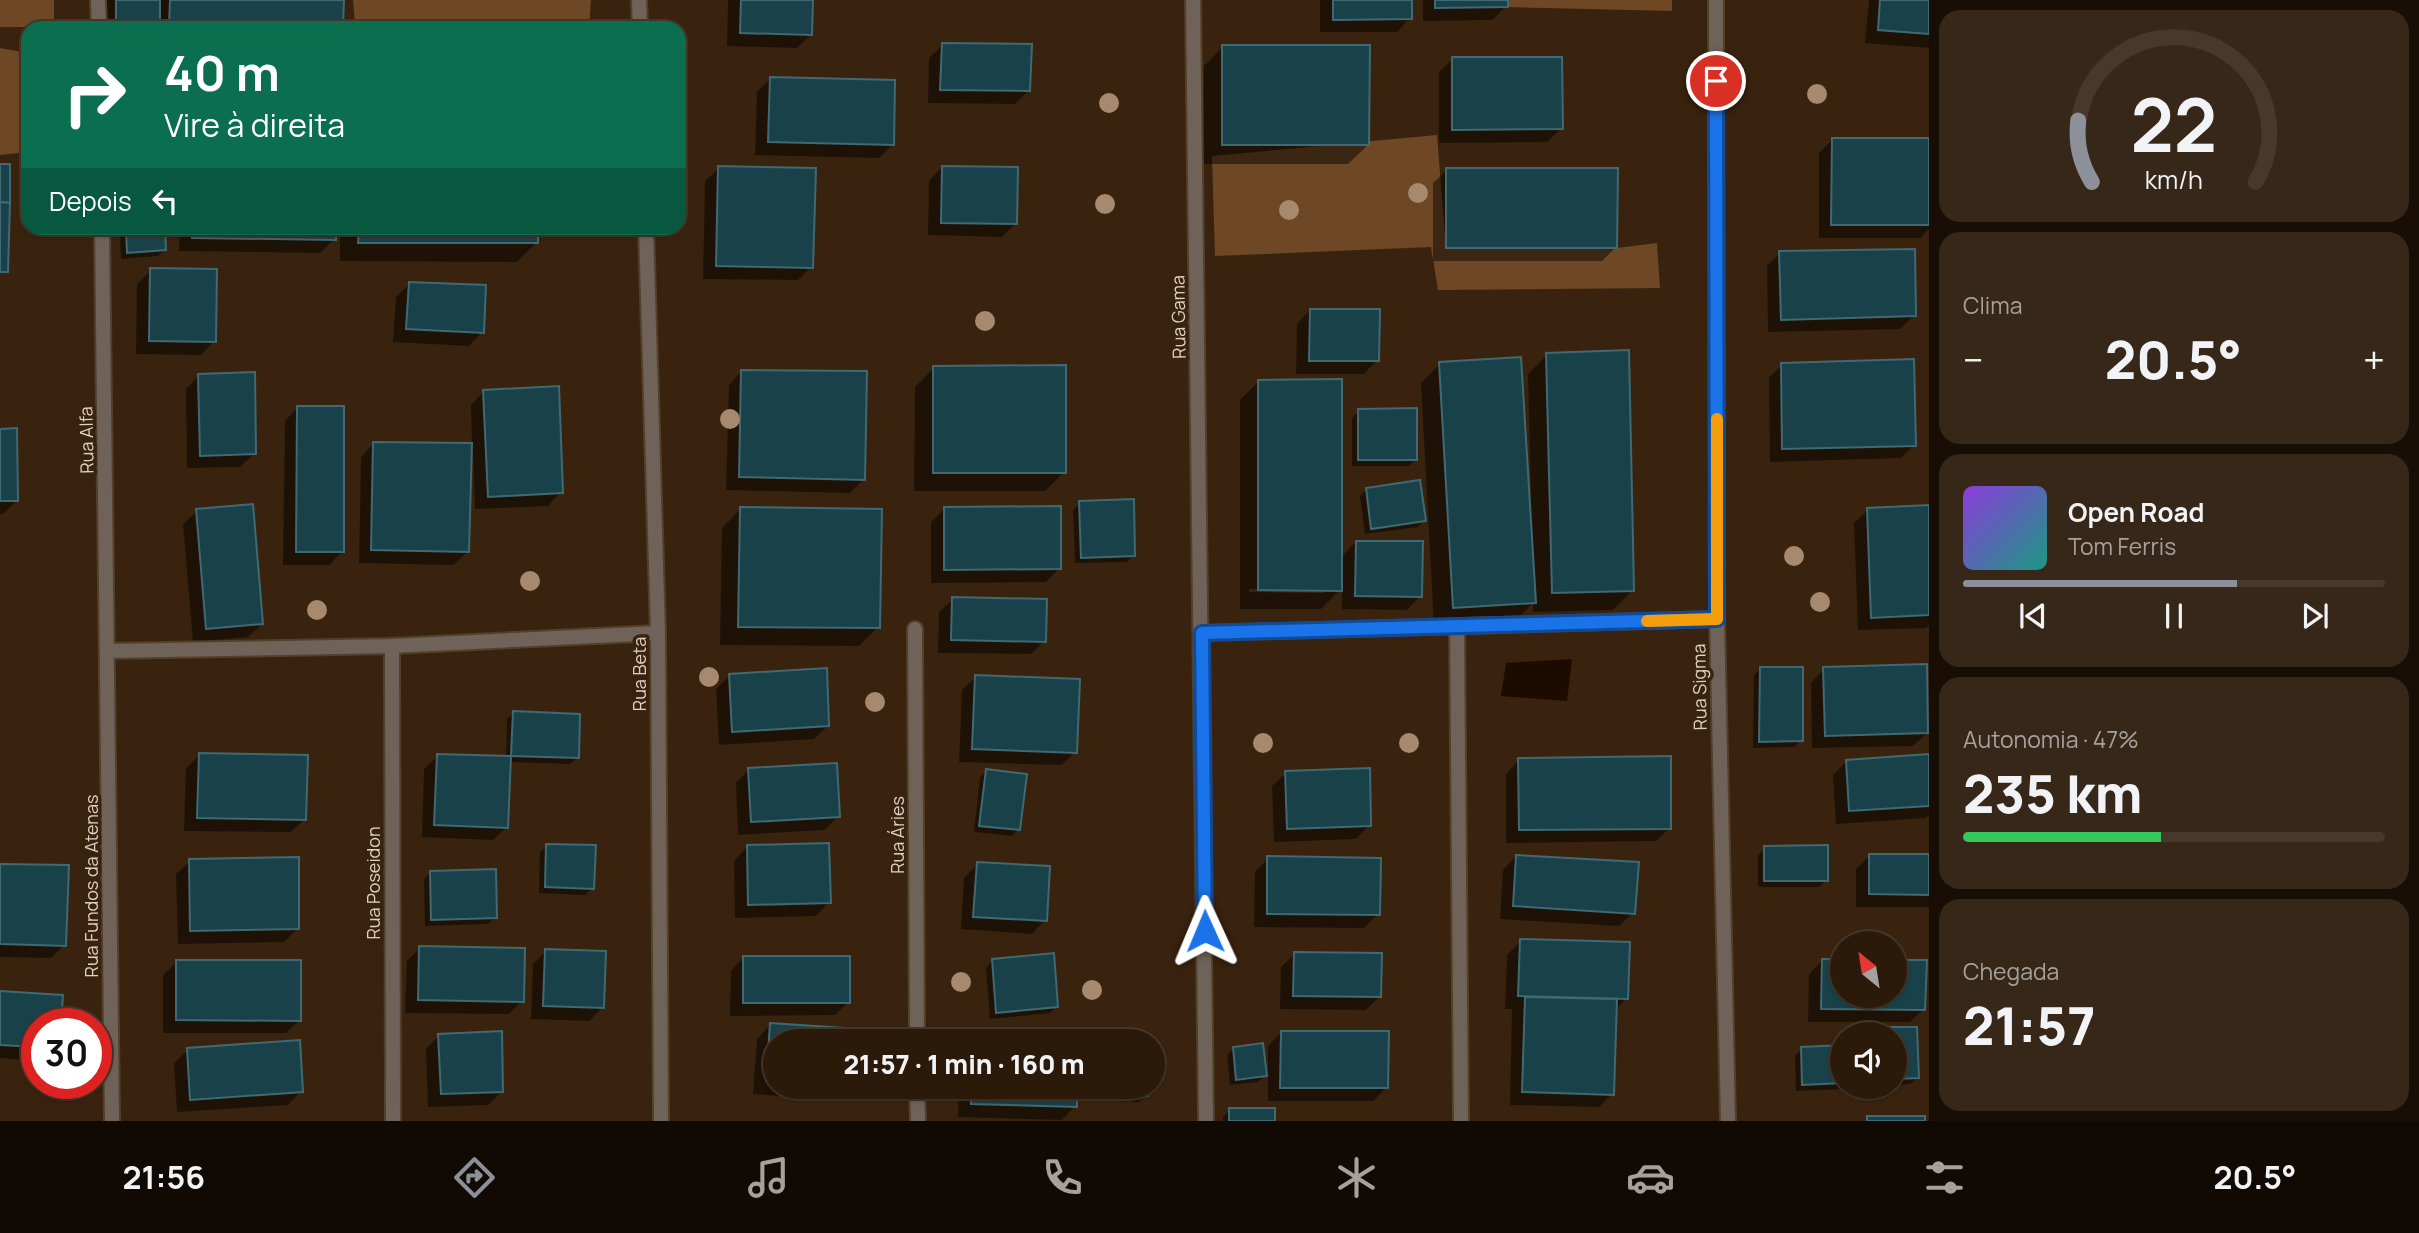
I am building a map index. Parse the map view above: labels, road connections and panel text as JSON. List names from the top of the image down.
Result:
{
  "streets": {
    "street": [
      "Rua Gama",
      "Rua Alfa",
      "Rua Beta",
      "Rua Sigma",
      "Rua Áries",
      "Rua Poseidon",
      "Rua Fundos da Atenas"
    ]
  },
  "crossings": [
    ["Rua Alfa", "Rua Fundos da Atenas"]
  ],
  "north": "top left",
  "page": {
    "turn": ["40 m", "Vire à direita"],
    "then": "Depois",
    "tile": [
      "Clima",
      ["Autonomia · 47%", "235 km"],
      ["Chegada", "21:57"]
    ],
    "heat": ["−", "20.5°", "+"],
    "song": ["Open Road", "Tom Ferris"],
    "limit": "30",
    "trip": "21:57 · 1 min · 160 m",
    "tabs": ["21:56", "20.5°"],
    "gauge": ["22", "km/h"]
  }
}
